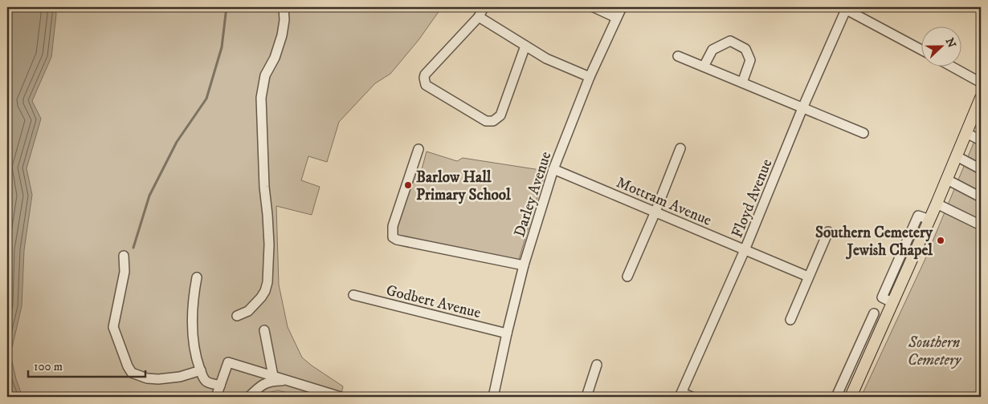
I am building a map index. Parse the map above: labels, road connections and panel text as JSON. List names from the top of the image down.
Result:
{
  "streets": {
    "street": [
      "Darley Avenue",
      "Floyd Avenue",
      "Mottram Avenue",
      "Godbert Avenue"
    ]
  },
  "crossings": [
    ["Darley Avenue", "Mottram Avenue"],
    ["Darley Avenue", "Godbert Avenue"],
    ["Floyd Avenue", "Mottram Avenue"]
  ],
  "parks": ["Southern Cemetery"],
  "places": ["Barlow Hall Primary School", "Southern Cemetery Jewish Chapel"],
  "scale_bar": "100 m",
  "north": "right"
}
